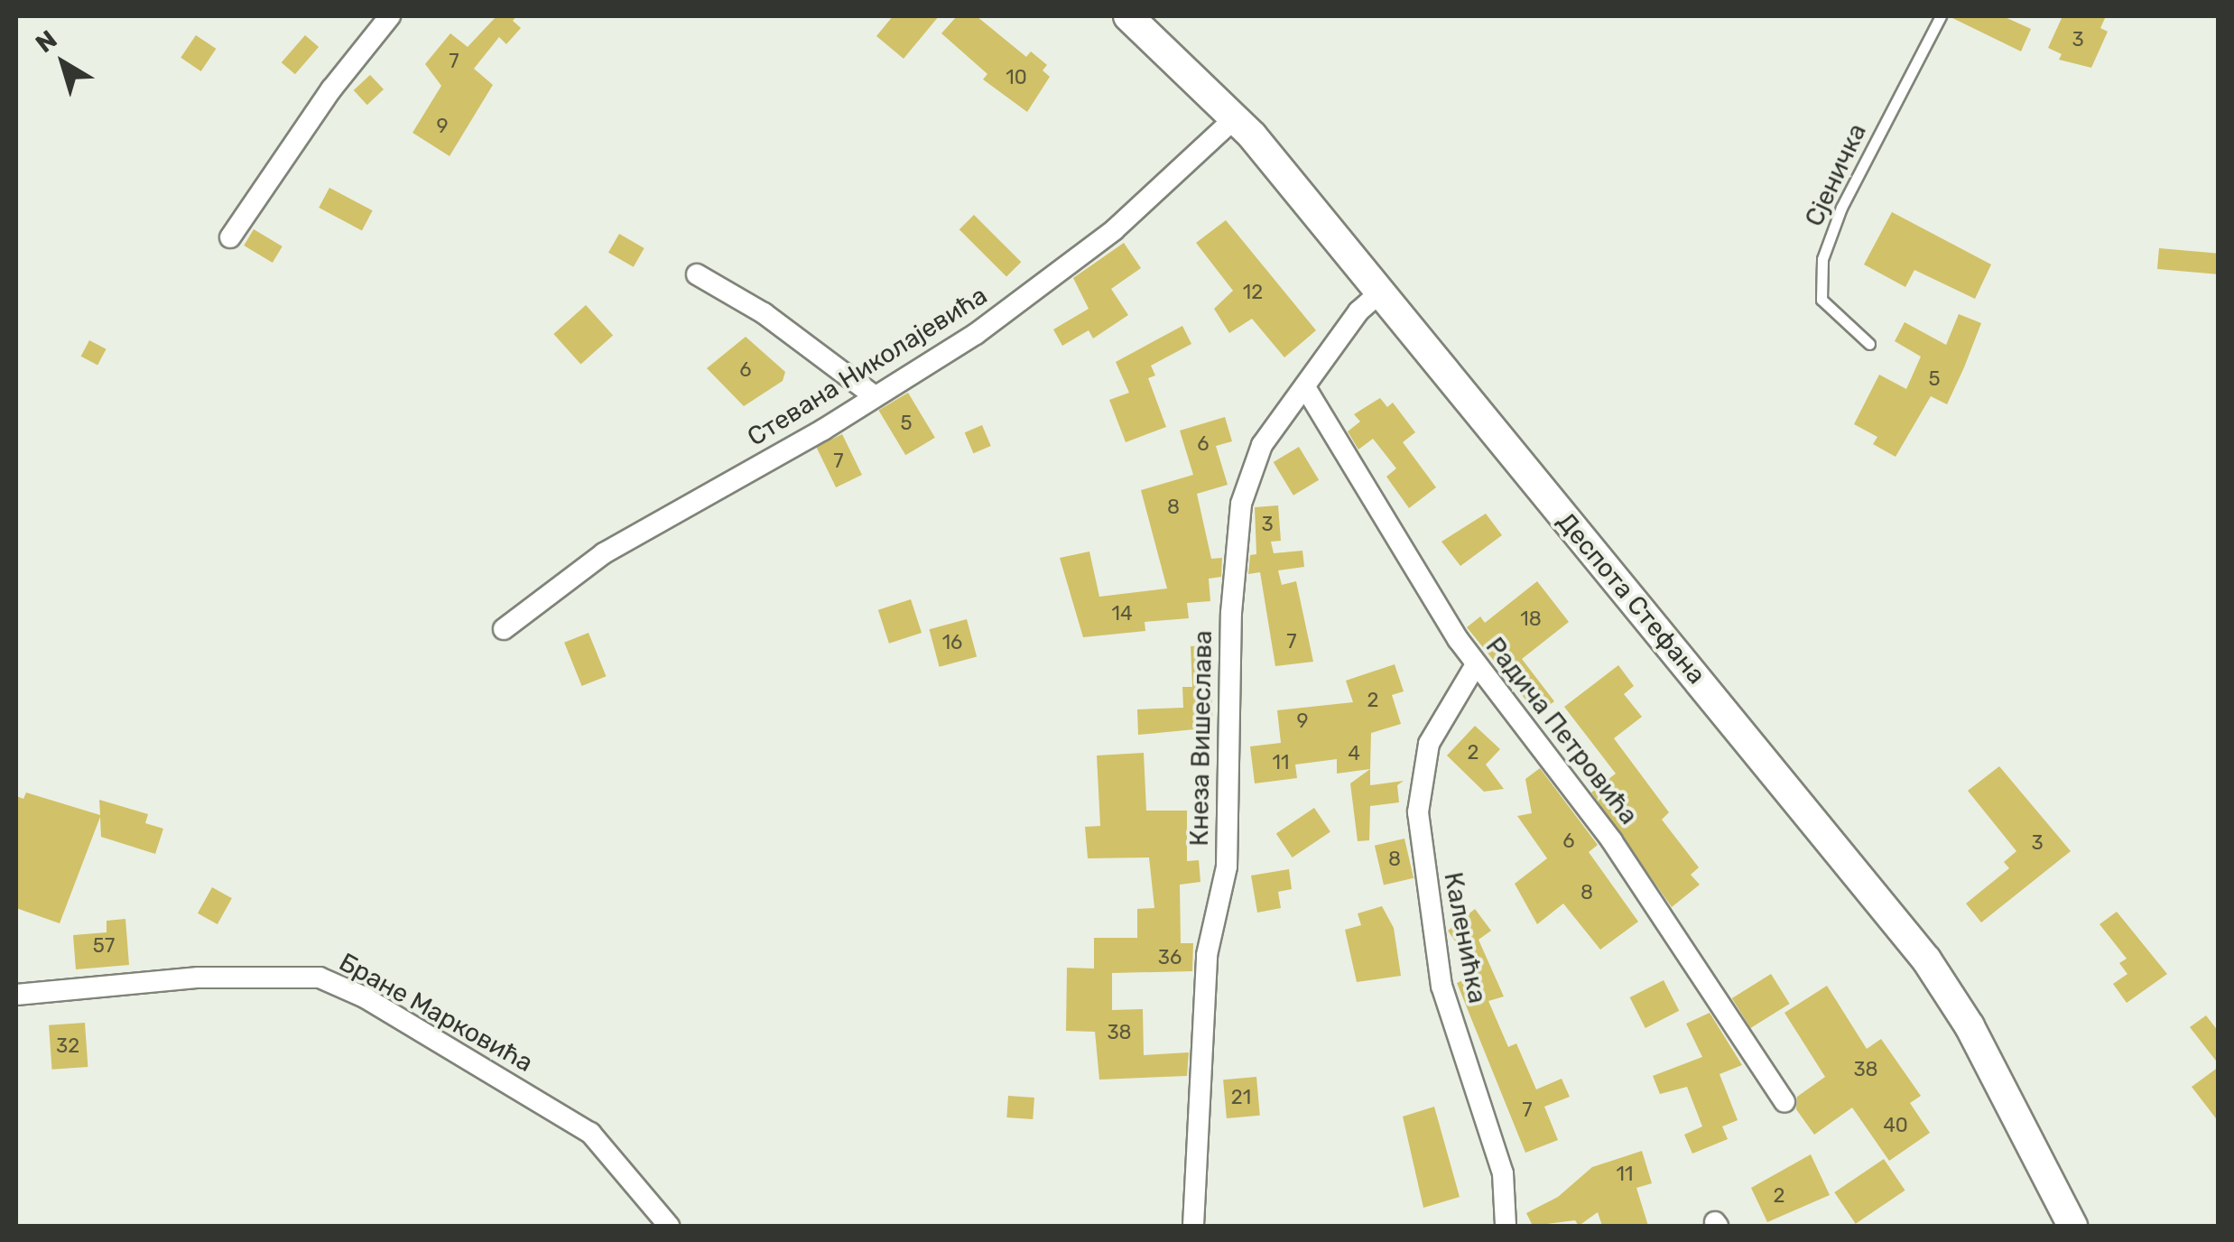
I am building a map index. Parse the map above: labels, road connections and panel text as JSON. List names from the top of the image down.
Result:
{
  "streets": {
    "main road": ["Деспота Стефана"],
    "street": [
      "Стевана Николајевића",
      "Радича Петровића",
      "Кнеза Вишеслава",
      "Каленићка",
      "Бране Марковића"
    ],
    "lane": ["Сјеничка"]
  },
  "crossings": [
    ["Стевана Николајевића", "Деспота Стефана"],
    ["Деспота Стефана", "Кнеза Вишеслава"],
    ["Радича Петровића", "Кнеза Вишеслава"],
    ["Радича Петровића", "Каленићка"]
  ],
  "house_numbers": [
    "3",
    "7",
    "10",
    "9",
    "12",
    "6",
    "5",
    "5",
    "6",
    "7",
    "8",
    "3",
    "14",
    "18",
    "7",
    "16",
    "2",
    "9",
    "2",
    "4",
    "11",
    "6",
    "3",
    "8",
    "8",
    "57",
    "36",
    "38",
    "32",
    "38",
    "21",
    "7",
    "40",
    "11",
    "2"
  ],
  "north": "top left"
}
